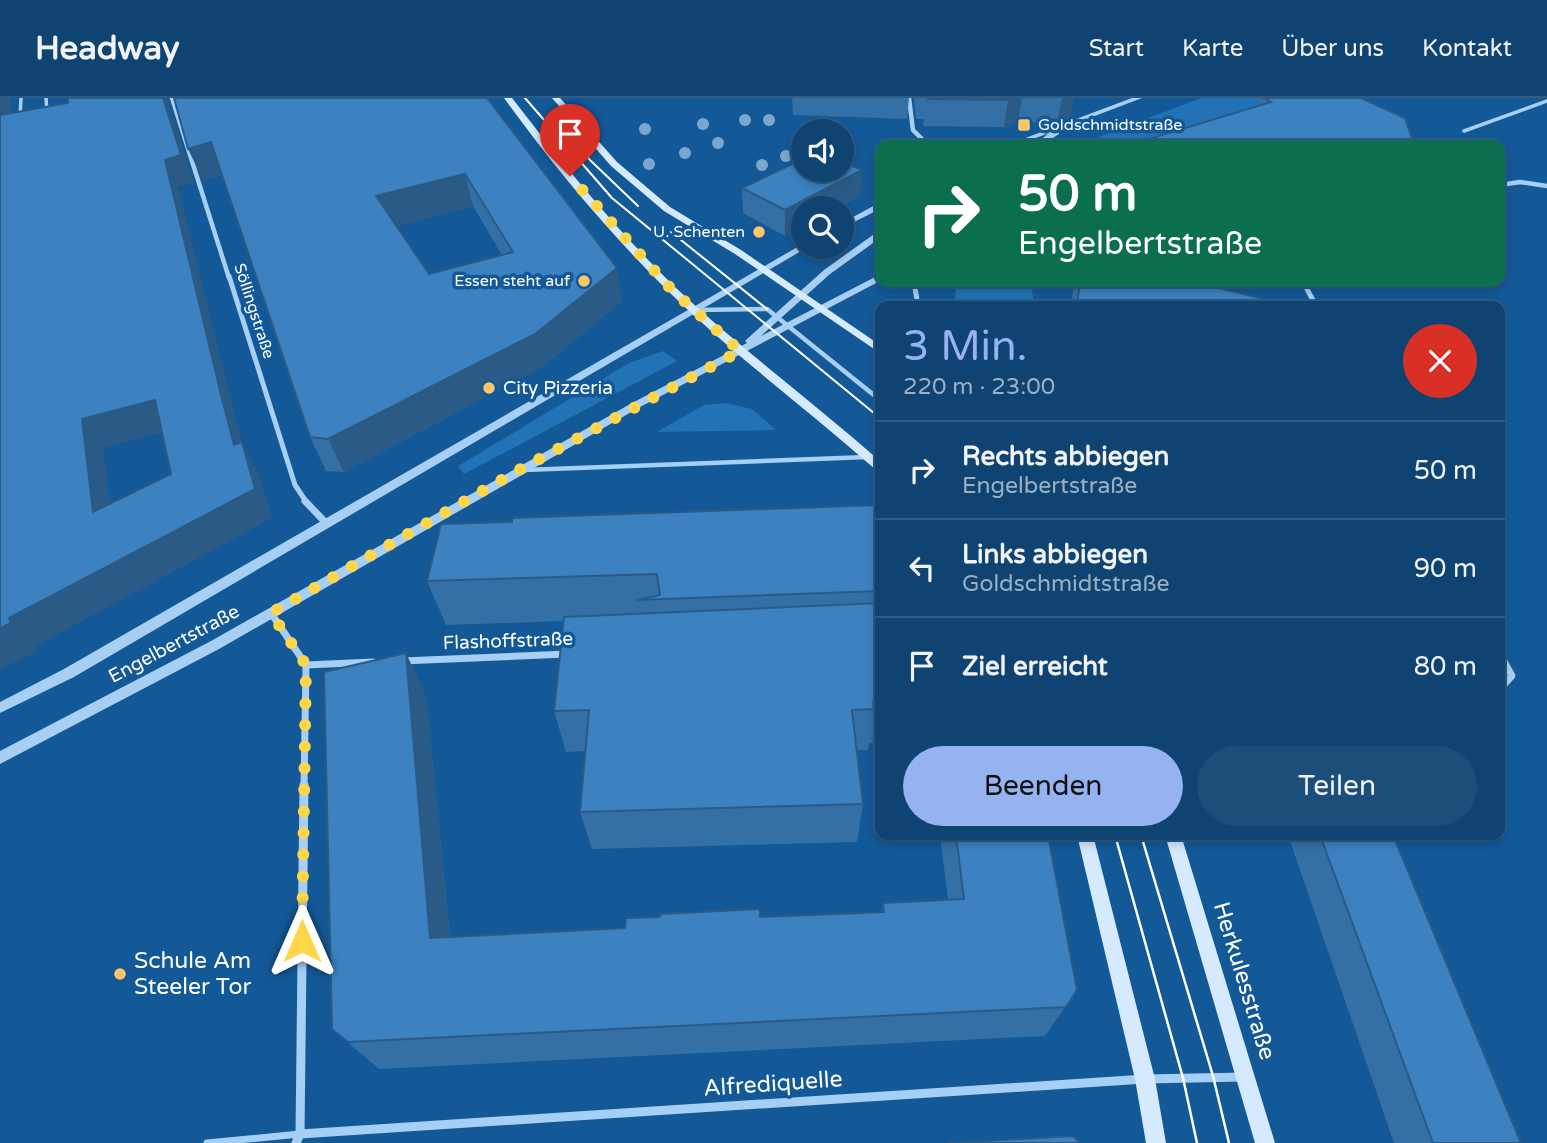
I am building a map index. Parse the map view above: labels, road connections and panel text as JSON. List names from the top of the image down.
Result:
{
  "streets": {
    "main road": ["Herkulesstraße"],
    "street": [
      "Söllingstraße",
      "Flashoffstraße",
      "Engelbertstraße",
      "Alfrediquelle"
    ]
  },
  "crossings": [
    ["Söllingstraße", "Engelbertstraße"],
    ["Herkulesstraße", "Alfrediquelle"]
  ],
  "places": {
    "transit": ["Goldschmidtstraße"],
    "other": [
      "U. Schenten",
      "Essen steht auf",
      "City Pizzeria",
      "Schule Am Steeler Tor"
    ]
  },
  "page": {
    "header": "Headway",
    "nav": [
      "Start",
      "Karte",
      "Über uns",
      "Kontakt"
    ],
    "turn": ["50 m", "Engelbertstraße"],
    "heading": ["3 Min.", "220 m · 23:00"],
    "list": [
      {
        "name": "Rechts abbiegen",
        "note": "Engelbertstraße",
        "value": "50 m"
      },
      {
        "name": "Links abbiegen",
        "note": "Goldschmidtstraße",
        "value": "90 m"
      },
      {
        "name": "Ziel erreicht",
        "value": "80 m"
      }
    ],
    "buttons": ["Beenden", "Teilen"]
  }
}
